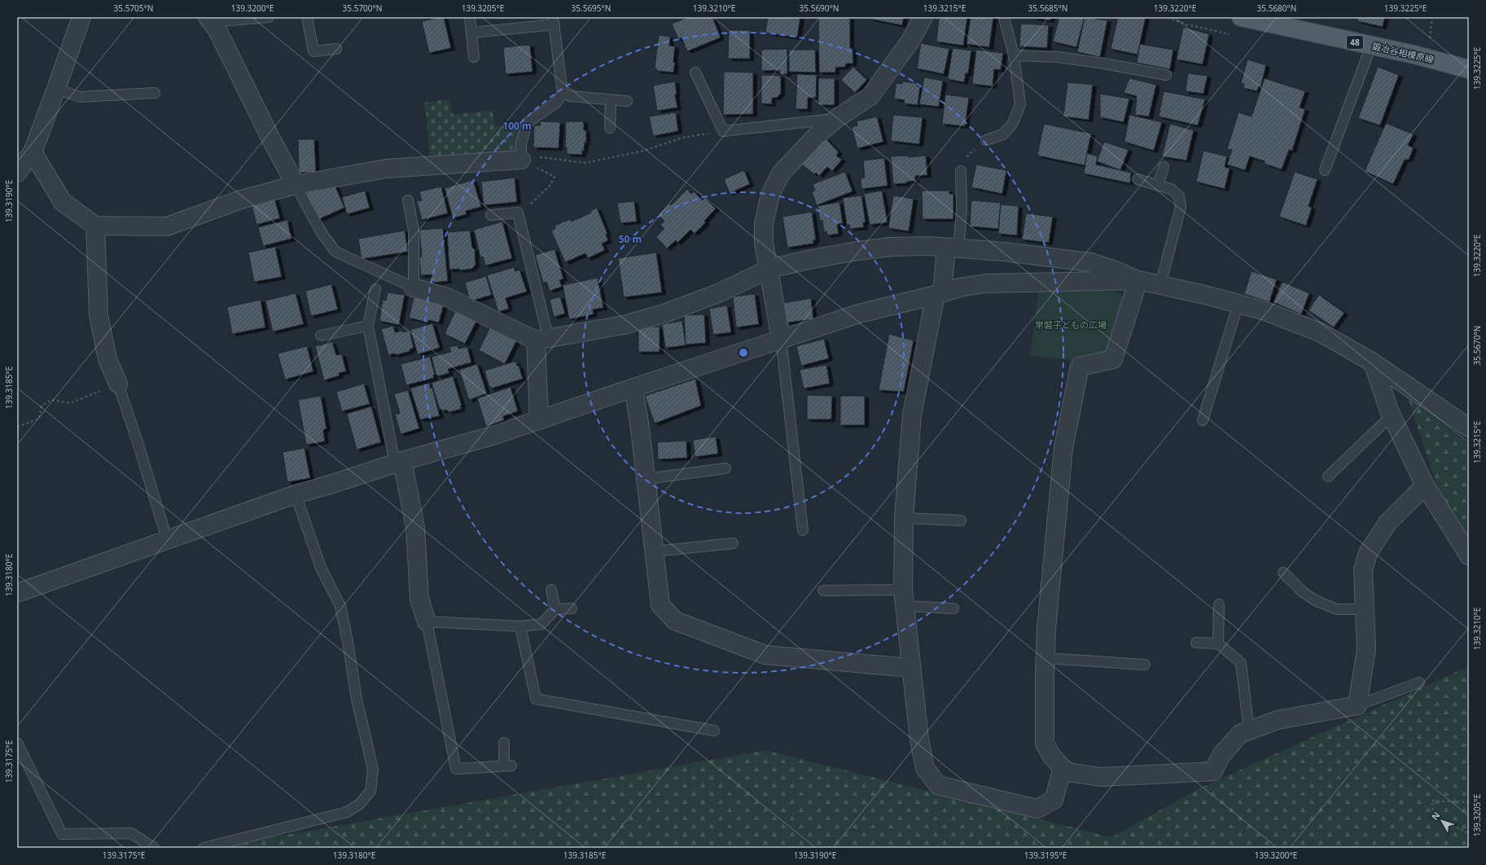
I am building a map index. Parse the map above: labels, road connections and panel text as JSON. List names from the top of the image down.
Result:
{
  "streets": {
    "main road": ["48", "鍛冶谷相模原線"]
  },
  "parks": ["常磐子どもの広場"],
  "north": "top left",
  "coordinates": [
    "35.5705°N",
    "139.3200°E",
    "35.5700°N",
    "139.3205°E",
    "35.5695°N",
    "139.3210°E",
    "35.5690°N",
    "139.3215°E",
    "35.5685°N",
    "139.3220°E",
    "35.5680°N",
    "139.3225°E",
    "139.3190°E",
    "35.5670°N",
    "139.3185°E",
    "139.3180°E",
    "139.3175°E",
    "139.3195°E"
  ],
  "rings": ["100 m", "50 m"]
}
